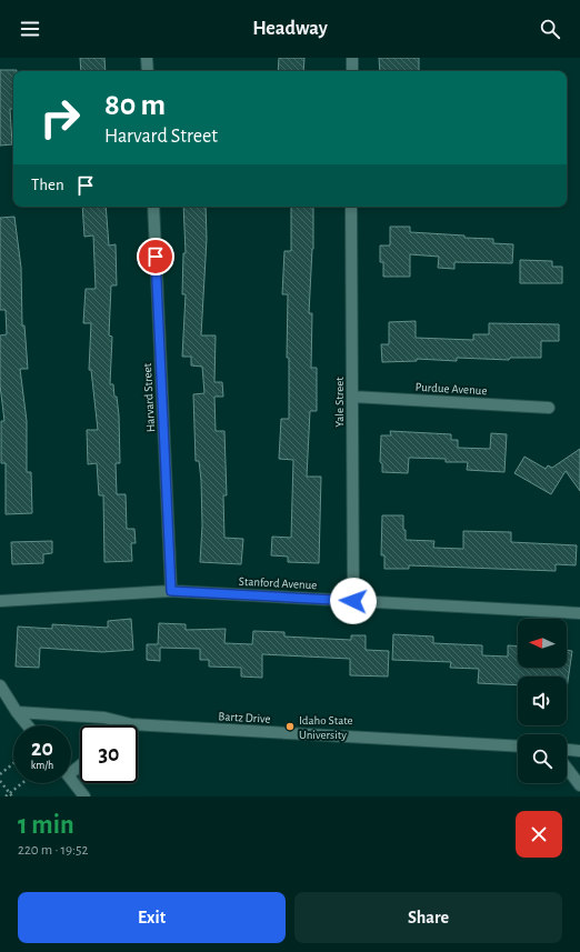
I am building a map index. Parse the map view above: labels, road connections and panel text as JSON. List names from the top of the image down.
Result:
{
  "streets": {
    "street": [
      "Purdue Avenue",
      "Harvard Street",
      "Yale Street",
      "Stanford Avenue",
      "Bartz Drive"
    ]
  },
  "crossings": [
    ["Purdue Avenue", "Yale Street"],
    ["Harvard Street", "Stanford Avenue"],
    ["Yale Street", "Stanford Avenue"]
  ],
  "places": ["Idaho State University"],
  "north": "left",
  "page": {
    "header": "Headway",
    "turn": ["80 m", "Harvard Street"],
    "then": "Then",
    "speed": "20 km/h",
    "limit": "30",
    "heading": ["1 min", "220 m · 19:52"],
    "buttons": ["Exit", "Share"]
  }
}
